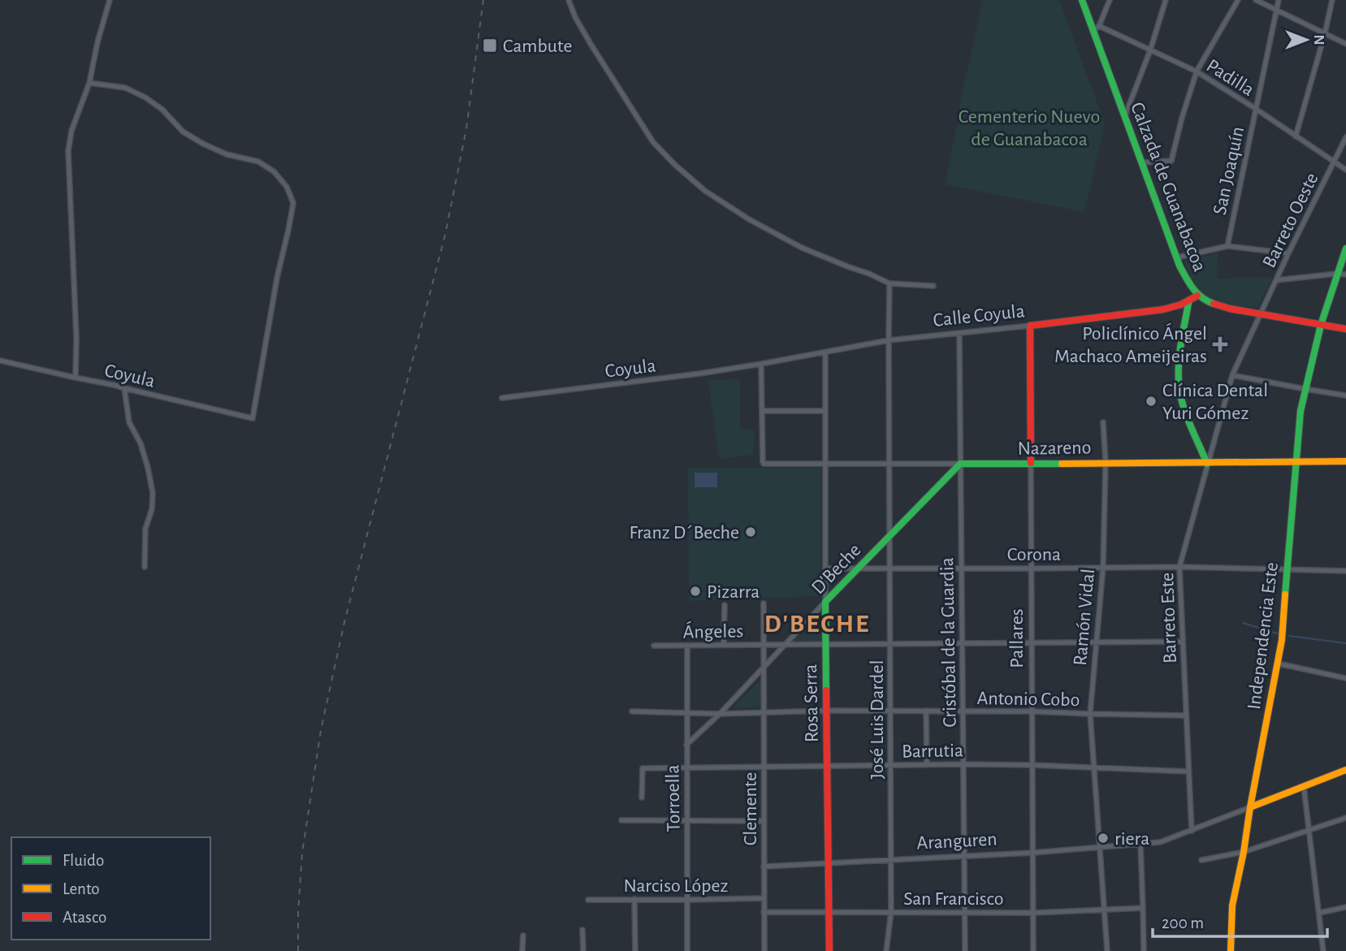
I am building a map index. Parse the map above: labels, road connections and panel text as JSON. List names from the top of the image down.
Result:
{
  "streets": {
    "street": [
      "Padilla",
      "San Joaquín",
      "Calzada de Guanabacoa",
      "Barreto Oeste",
      "Calle Coyula",
      "Coyula",
      "Nazareno",
      "Corona",
      "D'Beche",
      "Ramón Vidal",
      "Barreto Este",
      "Ángeles",
      "Independencia Este",
      "Pallares",
      "Cristóbal de la Guardia",
      "Antonio Cobo",
      "Rosa Serra",
      "José Luis Dardel",
      "Barrutia",
      "Torroella",
      "Clemente",
      "Aranguren",
      "Narciso López",
      "San Francisco"
    ]
  },
  "crossings": [
    ["Padilla", "San Joaquín"],
    ["Padilla", "Barreto Oeste"],
    ["Calzada de Guanabacoa", "Barreto Oeste"],
    ["Calzada de Guanabacoa", "Calle Coyula"],
    ["Calzada de Guanabacoa", "Barreto Este"],
    ["Calzada de Guanabacoa", "Independencia Este"],
    ["Barreto Oeste", "Barreto Este"],
    ["Calle Coyula", "Coyula"],
    ["Calle Coyula", "Pallares"],
    ["Calle Coyula", "Cristóbal de la Guardia"],
    ["Calle Coyula", "Rosa Serra"],
    ["Calle Coyula", "José Luis Dardel"],
    ["Nazareno", "D'Beche"],
    ["Nazareno", "Ramón Vidal"],
    ["Nazareno", "Barreto Este"],
    ["Nazareno", "Independencia Este"],
    ["Nazareno", "Pallares"],
    ["Nazareno", "Cristóbal de la Guardia"],
    ["Nazareno", "Rosa Serra"],
    ["Nazareno", "José Luis Dardel"],
    ["Corona", "D'Beche"],
    ["Corona", "Ramón Vidal"],
    ["Corona", "Barreto Este"],
    ["Corona", "Independencia Este"],
    ["Corona", "Pallares"],
    ["Corona", "Cristóbal de la Guardia"],
    ["Corona", "Rosa Serra"],
    ["Corona", "José Luis Dardel"],
    ["D'Beche", "Ángeles"],
    ["D'Beche", "Cristóbal de la Guardia"],
    ["D'Beche", "Antonio Cobo"],
    ["D'Beche", "Rosa Serra"],
    ["D'Beche", "José Luis Dardel"],
    ["D'Beche", "Torroella"],
    ["D'Beche", "Clemente"],
    ["Ramón Vidal", "Ángeles"],
    ["Ramón Vidal", "Antonio Cobo"],
    ["Ramón Vidal", "Barrutia"],
    ["Ramón Vidal", "Aranguren"],
    ["Ramón Vidal", "San Francisco"],
    ["Barreto Este", "Ángeles"],
    ["Barreto Este", "Antonio Cobo"],
    ["Barreto Este", "Barrutia"],
    ["Barreto Este", "Aranguren"],
    ["Ángeles", "Pallares"],
    ["Ángeles", "Cristóbal de la Guardia"],
    ["Ángeles", "Rosa Serra"],
    ["Ángeles", "José Luis Dardel"],
    ["Ángeles", "Torroella"],
    ["Ángeles", "Clemente"],
    ["Pallares", "Antonio Cobo"],
    ["Pallares", "Barrutia"],
    ["Pallares", "Aranguren"],
    ["Pallares", "San Francisco"],
    ["Cristóbal de la Guardia", "Antonio Cobo"],
    ["Cristóbal de la Guardia", "Barrutia"],
    ["Cristóbal de la Guardia", "Aranguren"],
    ["Cristóbal de la Guardia", "San Francisco"],
    ["Antonio Cobo", "Rosa Serra"],
    ["Antonio Cobo", "José Luis Dardel"],
    ["Antonio Cobo", "Torroella"],
    ["Antonio Cobo", "Clemente"],
    ["Rosa Serra", "Barrutia"],
    ["Rosa Serra", "Aranguren"],
    ["Rosa Serra", "San Francisco"],
    ["José Luis Dardel", "Barrutia"],
    ["José Luis Dardel", "Aranguren"],
    ["José Luis Dardel", "San Francisco"],
    ["Barrutia", "Torroella"],
    ["Barrutia", "Clemente"],
    ["Torroella", "Narciso López"],
    ["Clemente", "Aranguren"],
    ["Clemente", "Narciso López"],
    ["Clemente", "San Francisco"]
  ],
  "districts": ["D'BECHE"],
  "parks": ["Cementerio Nuevo de Guanabacoa"],
  "places": {
    "transit": ["Cambute"],
    "health": ["Policlínico Ángel Machaco Ameijeiras"],
    "other": [
      "Clínica Dental Yuri Gómez",
      "Franz D´Beche",
      "Pizarra",
      "riera"
    ]
  },
  "legend": ["Fluido", "Lento", "Atasco"],
  "scale_bar": "200 m",
  "north": "right"
}
